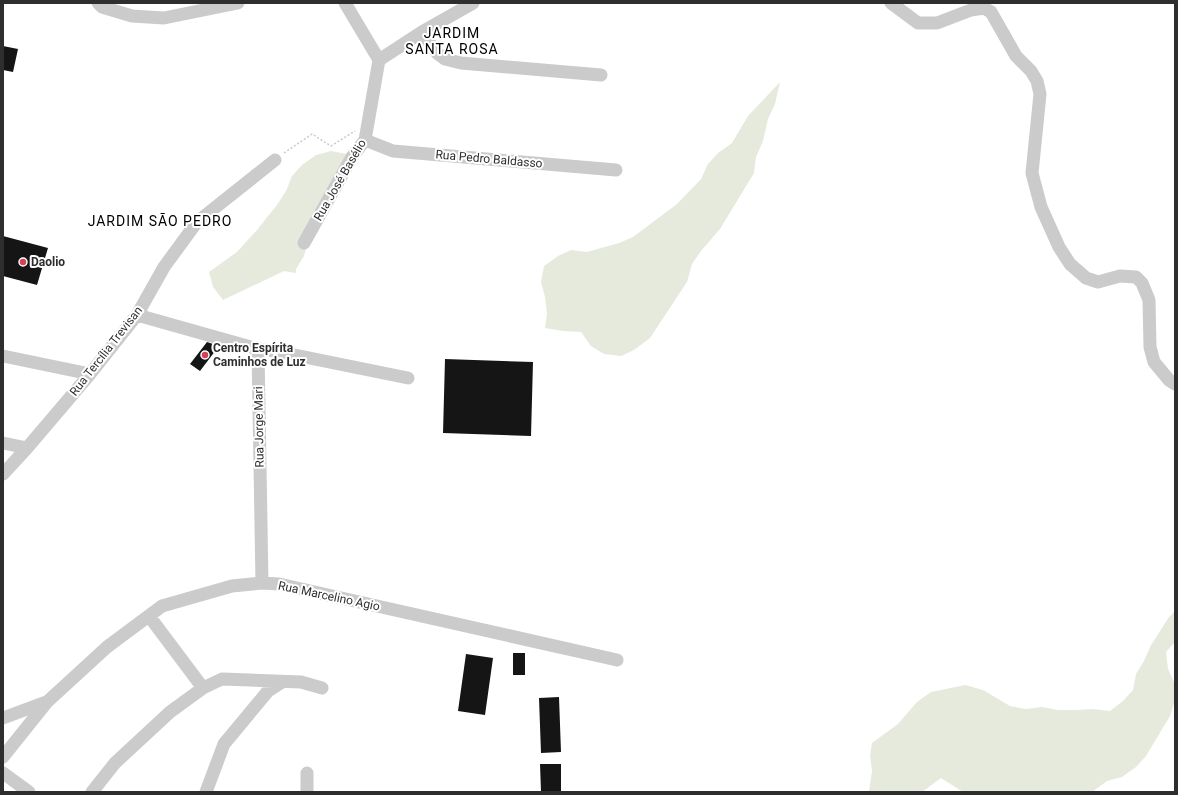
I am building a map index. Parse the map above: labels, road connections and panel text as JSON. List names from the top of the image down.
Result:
{
  "streets": {
    "street": [
      "Rua Pedro Baldasso",
      "Rua José Basélio",
      "Rua Tercília Trevisan",
      "Rua Jorge Mari",
      "Rua Marcelino Agio"
    ]
  },
  "crossings": [
    ["Rua Pedro Baldasso", "Rua José Basélio"],
    ["Rua Jorge Mari", "Rua Marcelino Agio"]
  ],
  "districts": ["JARDIM SANTA ROSA", "JARDIM SÃO PEDRO"],
  "places": ["Daolio", "Centro Espírita Caminhos de Luz"]
}
